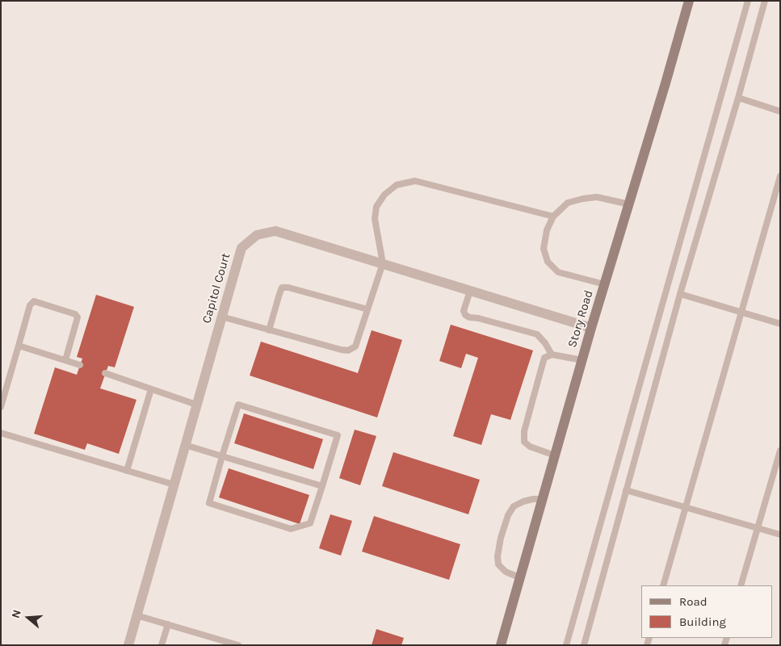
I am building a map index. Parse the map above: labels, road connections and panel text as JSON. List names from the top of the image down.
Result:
{
  "streets": {
    "street": ["Capitol Court", "Story Road"]
  },
  "crossings": [
    ["Capitol Court", "Story Road"]
  ],
  "legend": ["Road", "Building"],
  "north": "left"
}
